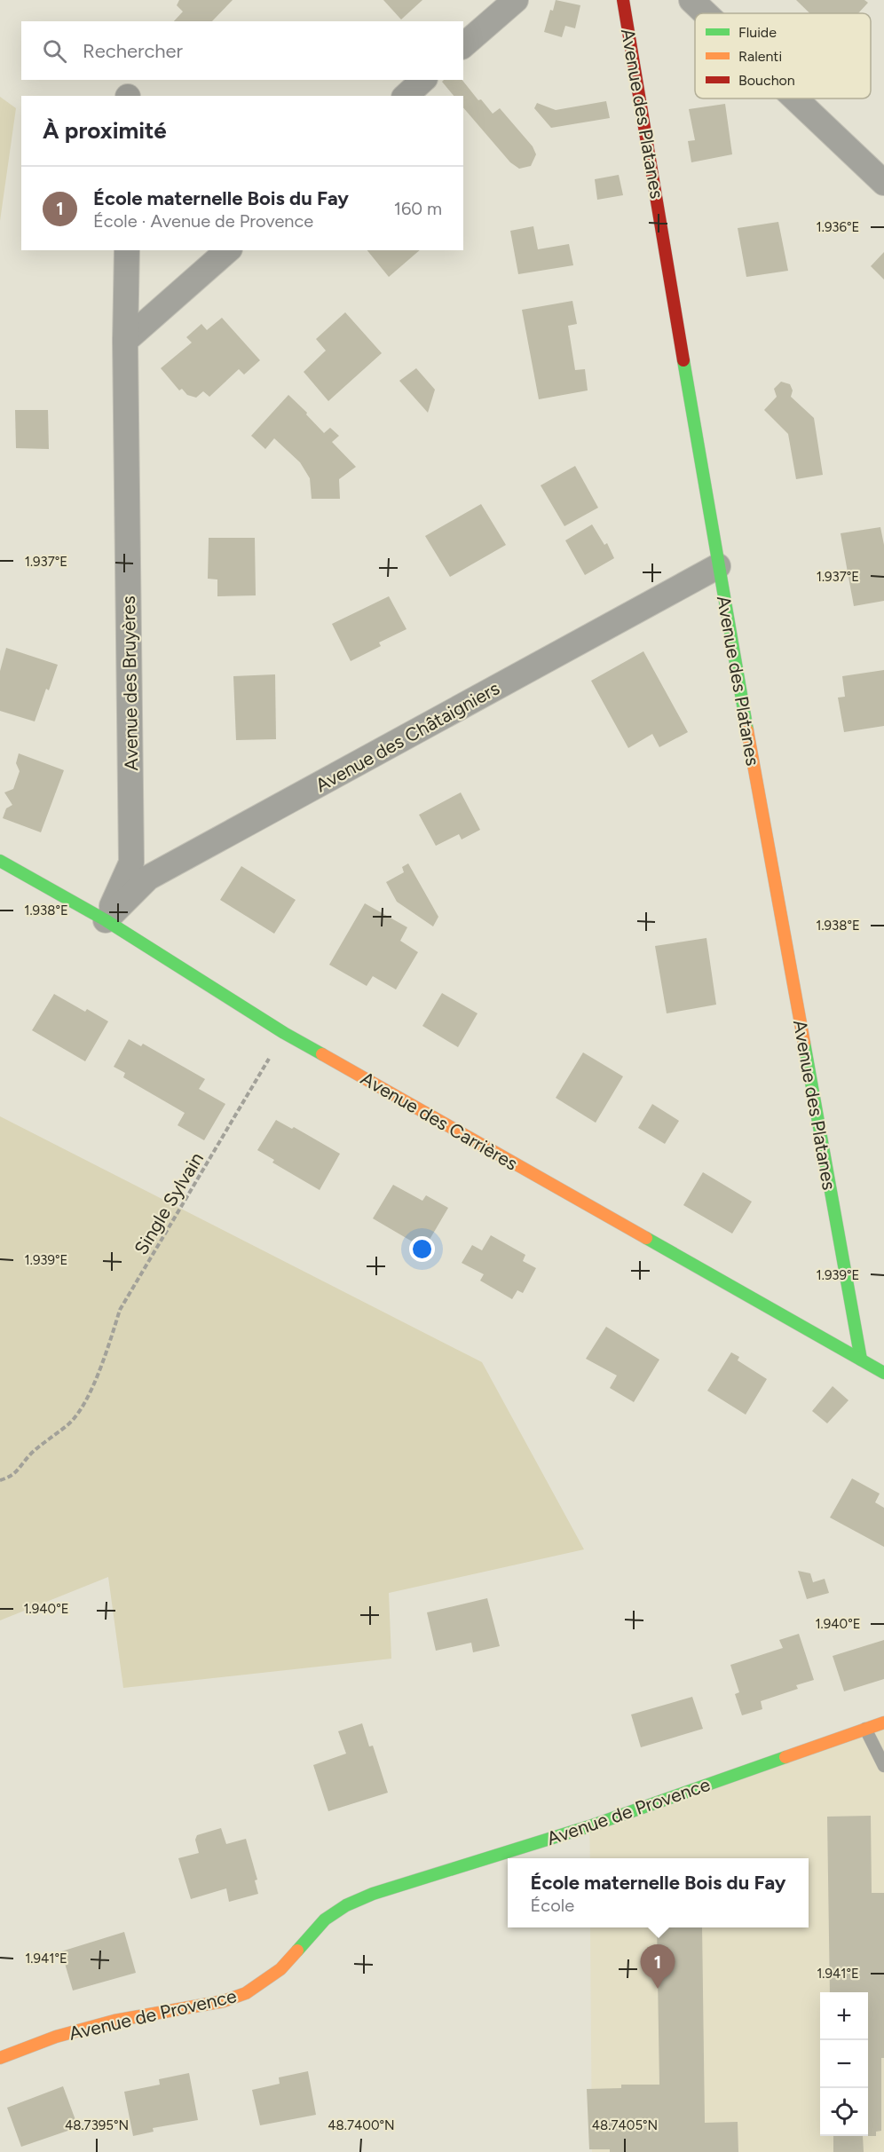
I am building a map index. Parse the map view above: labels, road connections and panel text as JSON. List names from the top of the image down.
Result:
{
  "streets": {
    "street": [
      "Avenue des Platanes",
      "Avenue des Bruyères",
      "Avenue des Châtaigniers",
      "Avenue des Carrières",
      "Avenue de Provence"
    ],
    "path": ["Single Sylvain"]
  },
  "crossings": [
    ["Avenue des Platanes", "Avenue des Châtaigniers"],
    ["Avenue des Platanes", "Avenue des Carrières"],
    ["Avenue des Bruyères", "Avenue des Châtaigniers"],
    ["Avenue des Bruyères", "Avenue des Carrières"],
    ["Avenue des Châtaigniers", "Avenue des Carrières"],
    ["Avenue des Carrières", "Single Sylvain"]
  ],
  "legend": ["Fluide", "Ralenti", "Bouchon"],
  "page": {
    "search": "Rechercher",
    "heading": "À proximité",
    "list": [
      {
        "mark": "1",
        "name": "École maternelle Bois du Fay",
        "note": "École · Avenue de Provence",
        "value": "160 m"
      }
    ],
    "popup": ["École maternelle Bois du Fay", "École"],
    "pins": "1",
    "map_buttons": ["+", "−"]
  },
  "coordinates": [
    "1.936°E",
    "1.937°E",
    "1.938°E",
    "1.939°E",
    "1.940°E",
    "1.941°E",
    "48.7395°N",
    "48.7400°N",
    "48.7405°N"
  ]
}
